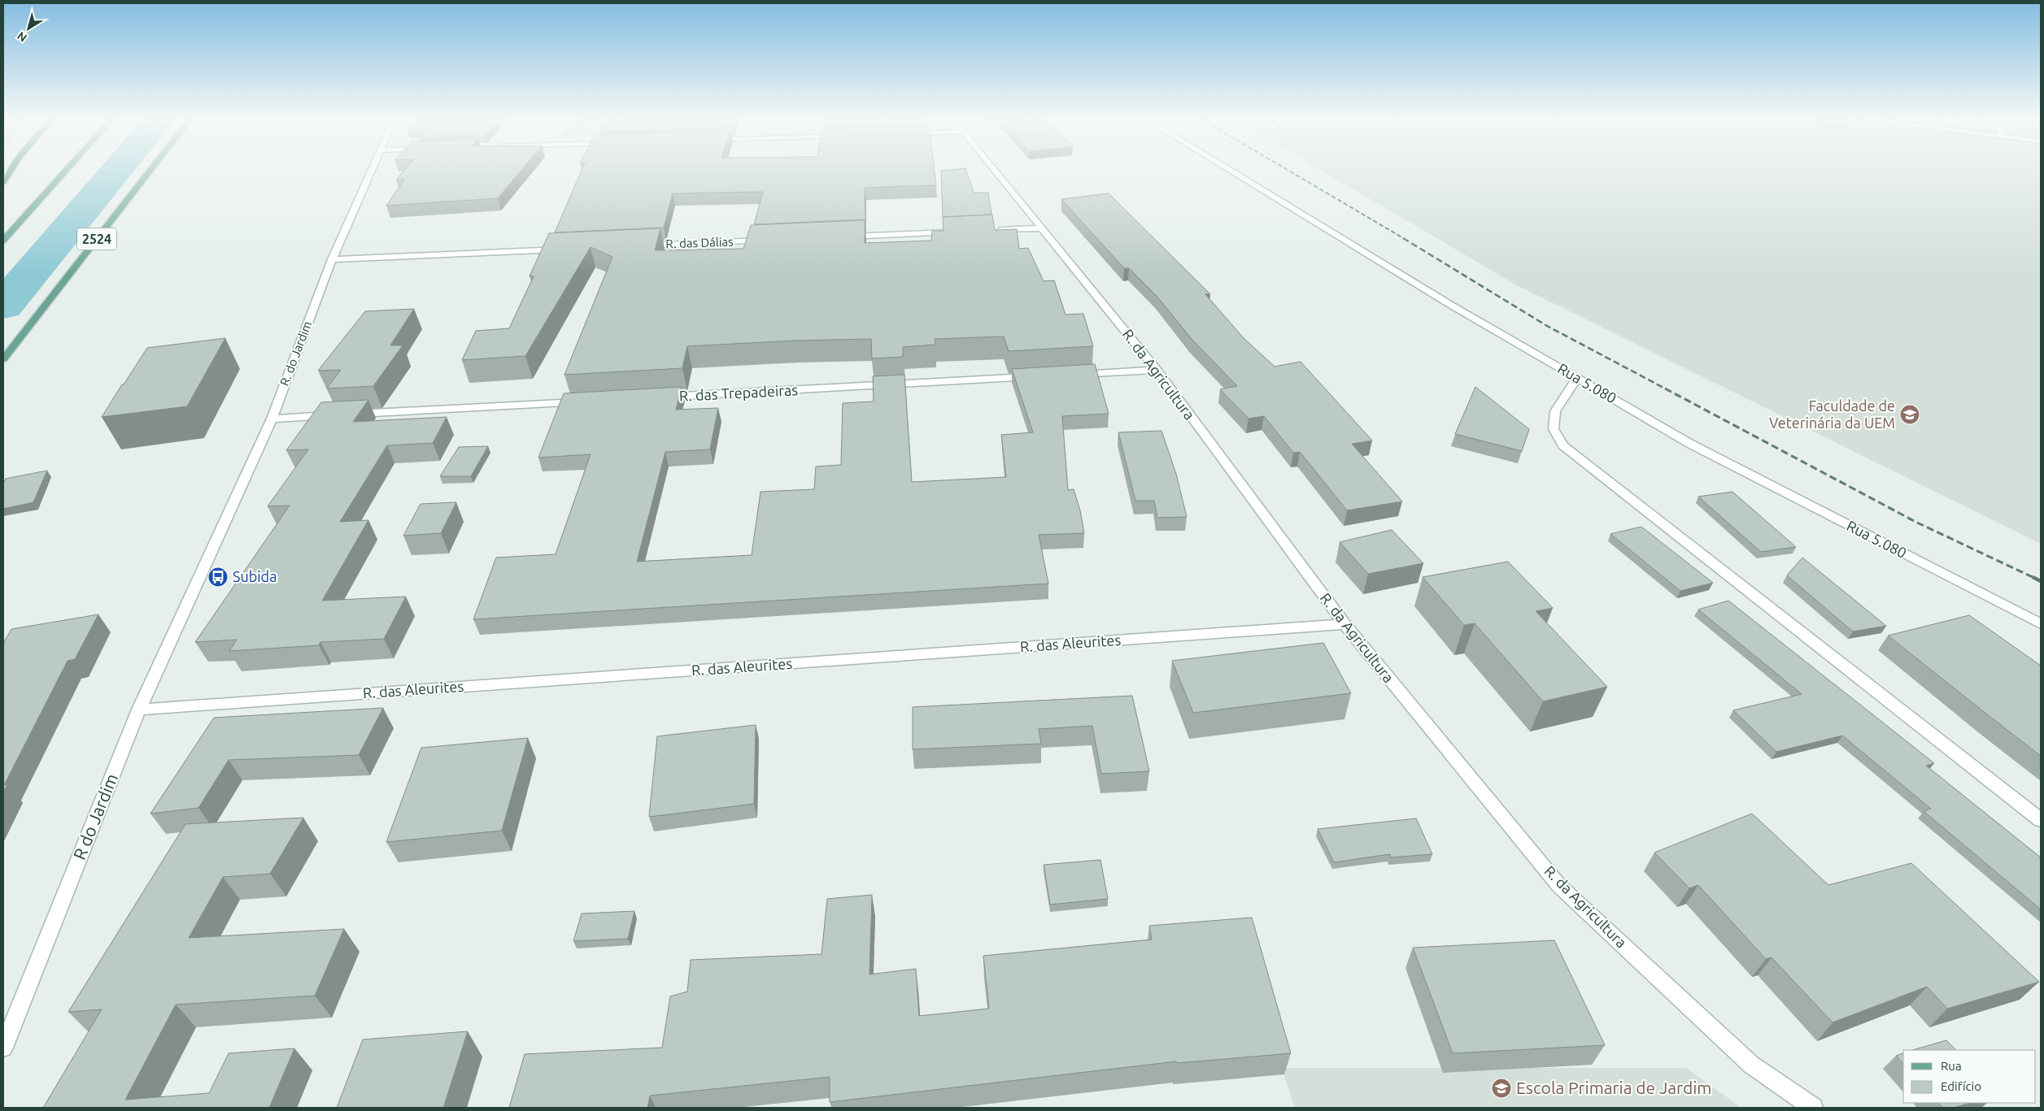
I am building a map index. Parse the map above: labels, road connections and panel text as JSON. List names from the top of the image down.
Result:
{
  "streets": {
    "main road": ["2524"],
    "street": [
      "R. das Dálias",
      "R. do Jardim",
      "R. da Agricultura",
      "Rua 5.080",
      "R. das Trepadeiras",
      "R. das Aleurites",
      "R do Jardim"
    ]
  },
  "crossings": [
    ["R. do Jardim", "R do Jardim"],
    ["R. da Agricultura", "R. das Aleurites"],
    ["R. das Aleurites", "R do Jardim"]
  ],
  "places": {
    "school or university": ["Faculdade de Veterinária da UEM", "Escola Primaria de Jardim"],
    "bus stop": ["Subida"]
  },
  "legend": ["Rua", "Edifício"],
  "north": "bottom left"
}
